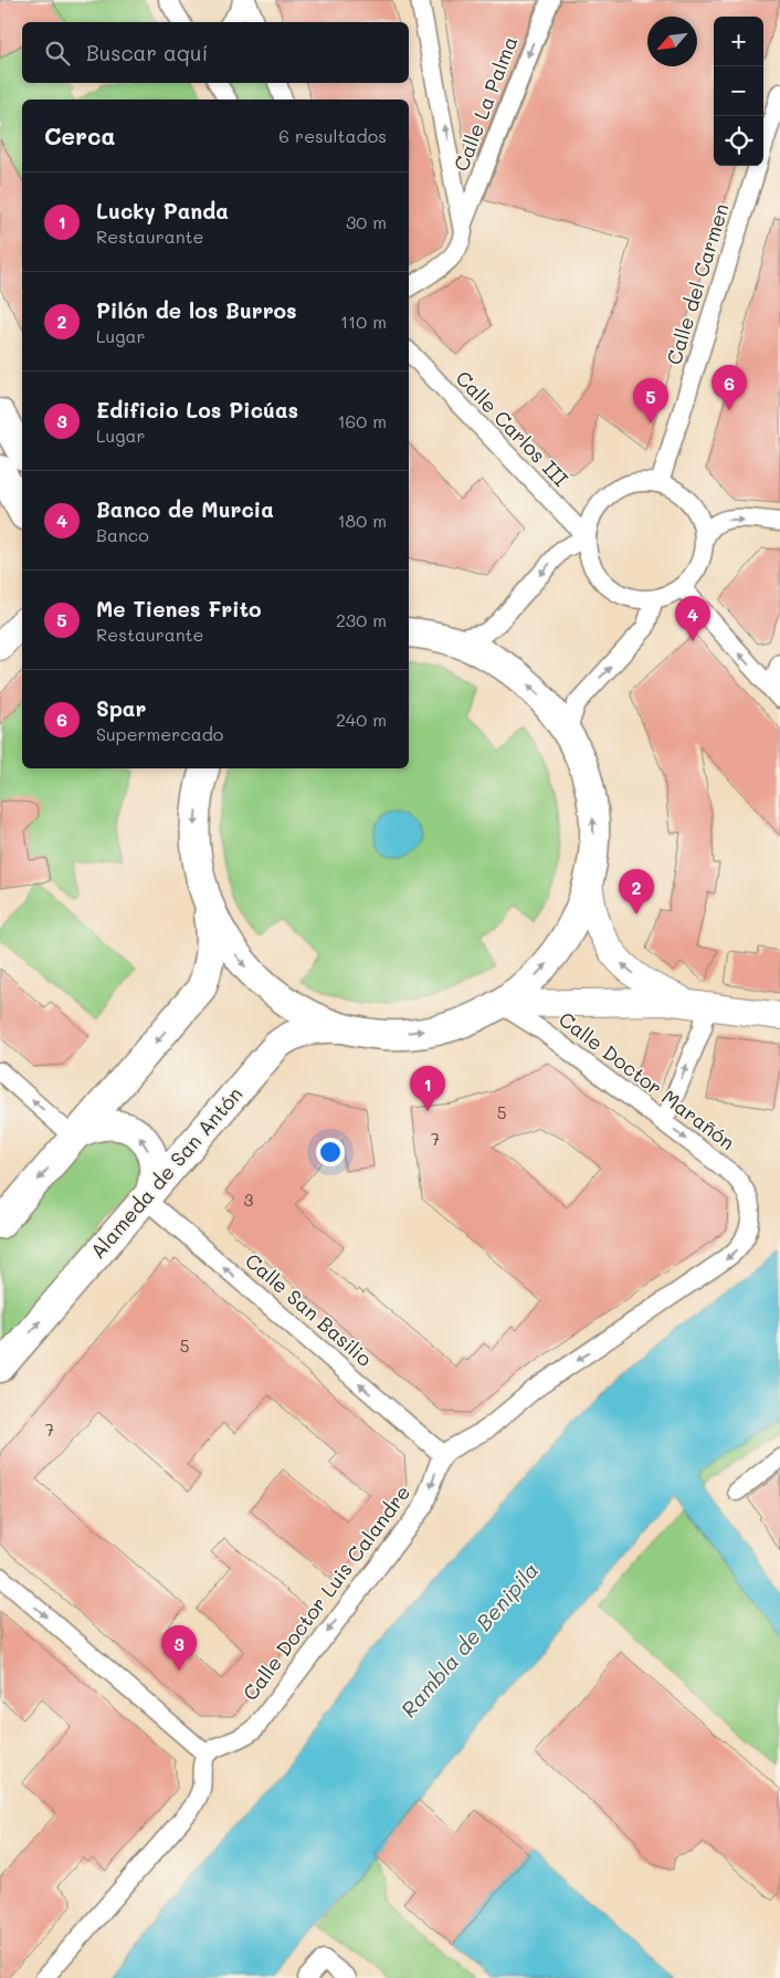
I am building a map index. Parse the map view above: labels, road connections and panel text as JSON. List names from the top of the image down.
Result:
{
  "streets": {
    "main road": ["Alameda de San Antón"],
    "street": [
      "Calle La Palma",
      "Calle del Carmen",
      "Calle Carlos III",
      "Calle Doctor Marañón",
      "Calle San Basilio",
      "Calle Doctor Luis Calandre"
    ]
  },
  "crossings": [
    ["Calle del Carmen", "Calle Carlos III"],
    ["Calle Doctor Marañón", "Calle San Basilio"],
    ["Calle Doctor Marañón", "Calle Doctor Luis Calandre"],
    ["Alameda de San Antón", "Calle San Basilio"],
    ["Calle San Basilio", "Calle Doctor Luis Calandre"]
  ],
  "one_way": ["Calle La Palma", "Calle San Basilio", "Calle Doctor Luis Calandre"],
  "water": ["Rambla de Benipila"],
  "house_numbers": [
    "5",
    "7",
    "3",
    "5",
    "7"
  ],
  "north": "bottom left",
  "page": {
    "map_buttons": ["+", "−"],
    "search": "Buscar aquí",
    "heading": ["Cerca", "6 resultados"],
    "list": [
      {
        "mark": "1",
        "name": "Lucky Panda",
        "note": "Restaurante",
        "value": "30 m"
      },
      {
        "mark": "2",
        "name": "Pilón de los Burros",
        "note": "Lugar",
        "value": "110 m"
      },
      {
        "mark": "3",
        "name": "Edificio Los Picúas",
        "note": "Lugar",
        "value": "160 m"
      },
      {
        "mark": "4",
        "name": "Banco de Murcia",
        "note": "Banco",
        "value": "180 m"
      },
      {
        "mark": "5",
        "name": "Me Tienes Frito",
        "note": "Restaurante",
        "value": "230 m"
      },
      {
        "mark": "6",
        "name": "Spar",
        "note": "Supermercado",
        "value": "240 m"
      }
    ],
    "pins": [
      "6",
      "5",
      "4",
      "2",
      "1",
      "3"
    ]
  }
}
